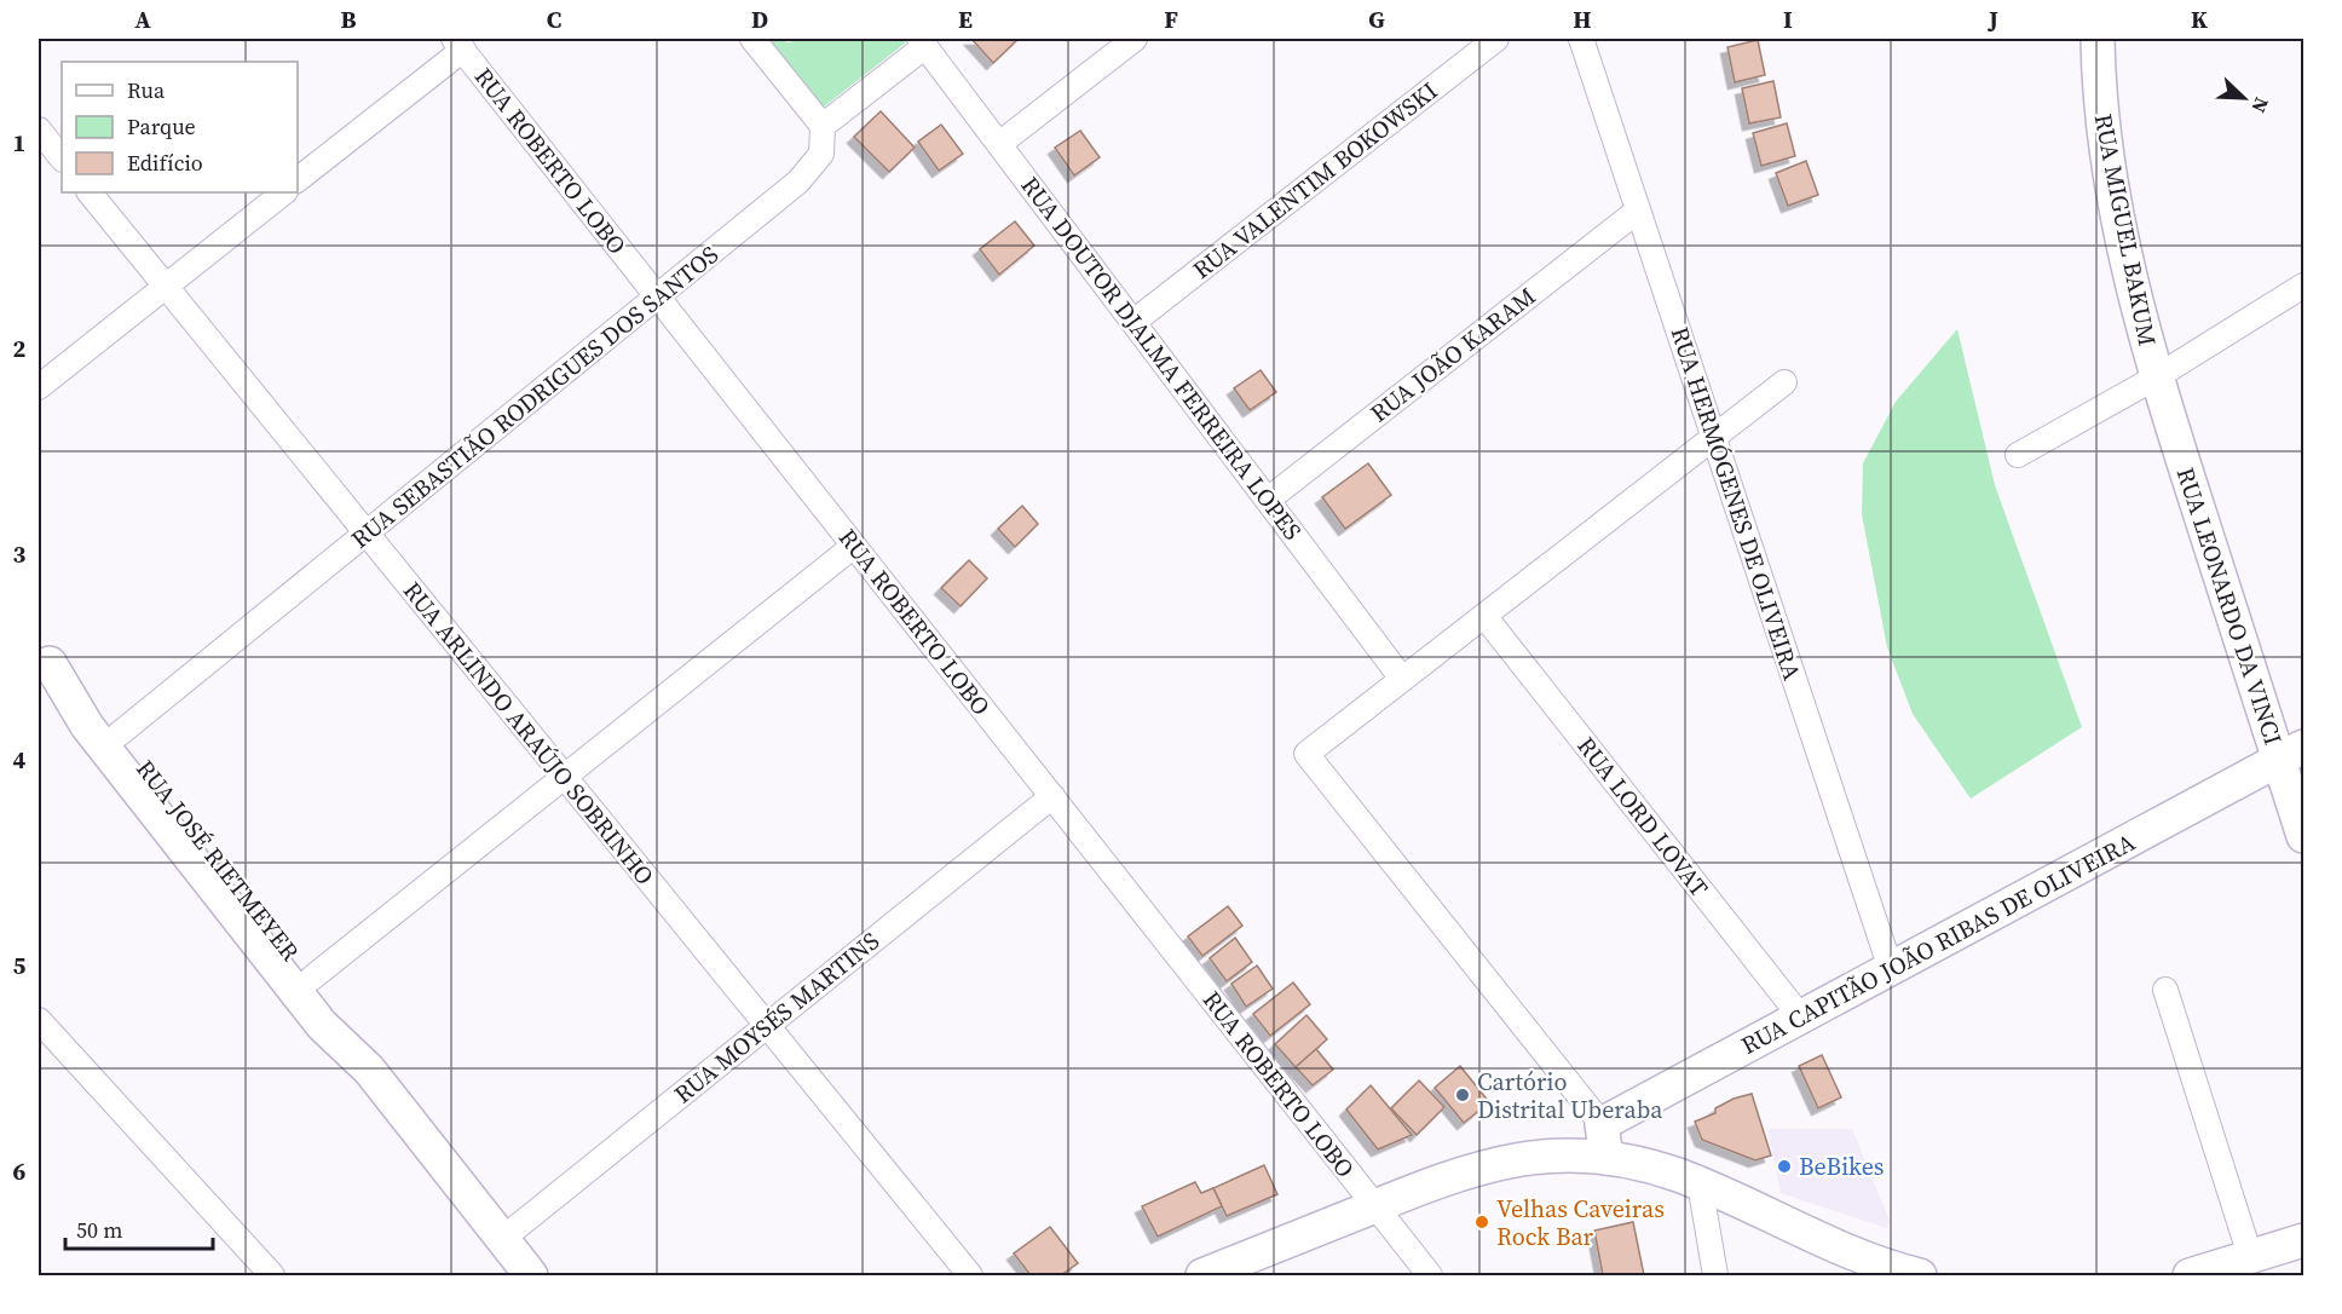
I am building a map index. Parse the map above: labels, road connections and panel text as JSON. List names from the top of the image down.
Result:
{
  "streets": {
    "main road": [
      "RUA MIGUEL BAKUM",
      "RUA LEONARDO DA VINCI",
      "RUA JOSÉ RIETMEYER",
      "RUA CAPITÃO JOÃO RIBAS DE OLIVEIRA"
    ],
    "street": [
      "RUA ROBERTO LOBO",
      "RUA VALENTIM BOKOWSKI",
      "RUA JOÃO KARAM",
      "RUA DOUTOR DJALMA FERREIRA LOPES",
      "RUA SEBASTIÃO RODRIGUES DOS SANTOS",
      "RUA HERMÓGENES DE OLIVEIRA",
      "RUA ARLINDO ARAÚJO SOBRINHO",
      "RUA LORD LOVAT",
      "RUA MOYSÉS MARTINS"
    ]
  },
  "crossings": [
    ["RUA ROBERTO LOBO", "RUA SEBASTIÃO RODRIGUES DOS SANTOS"],
    ["RUA ROBERTO LOBO", "RUA MOYSÉS MARTINS"],
    ["RUA VALENTIM BOKOWSKI", "RUA DOUTOR DJALMA FERREIRA LOPES"],
    ["RUA MIGUEL BAKUM", "RUA LEONARDO DA VINCI"],
    ["RUA JOÃO KARAM", "RUA DOUTOR DJALMA FERREIRA LOPES"],
    ["RUA JOÃO KARAM", "RUA HERMÓGENES DE OLIVEIRA"],
    ["RUA SEBASTIÃO RODRIGUES DOS SANTOS", "RUA ARLINDO ARAÚJO SOBRINHO"],
    ["RUA SEBASTIÃO RODRIGUES DOS SANTOS", "RUA JOSÉ RIETMEYER"],
    ["RUA HERMÓGENES DE OLIVEIRA", "RUA CAPITÃO JOÃO RIBAS DE OLIVEIRA"],
    ["RUA LEONARDO DA VINCI", "RUA CAPITÃO JOÃO RIBAS DE OLIVEIRA"],
    ["RUA ARLINDO ARAÚJO SOBRINHO", "RUA MOYSÉS MARTINS"],
    ["RUA LORD LOVAT", "RUA CAPITÃO JOÃO RIBAS DE OLIVEIRA"],
    ["RUA JOSÉ RIETMEYER", "RUA MOYSÉS MARTINS"]
  ],
  "places": ["Cartório Distrital Uberaba", "BeBikes", "Velhas Caveiras Rock Bar"],
  "legend": ["Rua", "Parque", "Edifício"],
  "scale_bar": "50 m",
  "north": "bottom right",
  "grid": {
    "columns": [
      "A",
      "B",
      "C",
      "D",
      "E",
      "F",
      "G",
      "H",
      "I",
      "J",
      "K"
    ],
    "rows": [
      "1",
      "2",
      "3",
      "4",
      "5",
      "6"
    ]
  }
}
